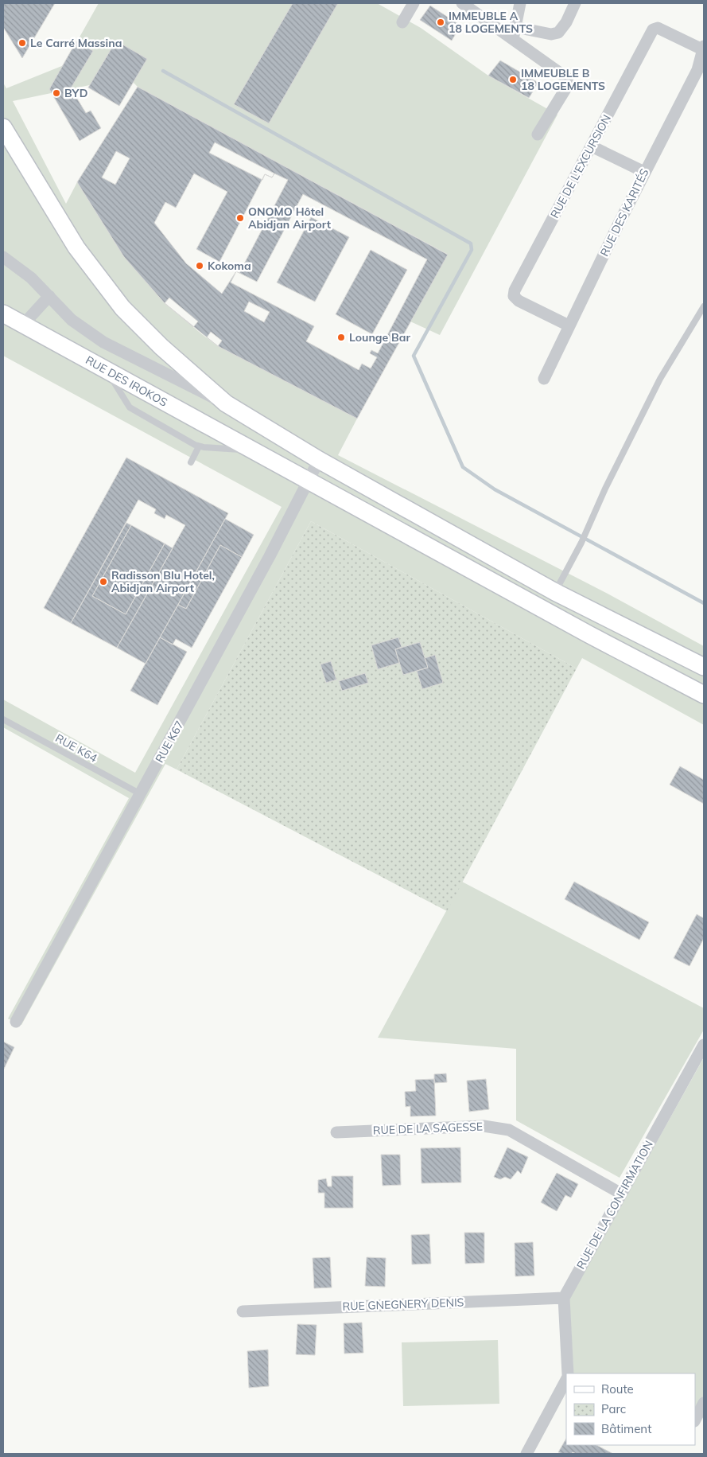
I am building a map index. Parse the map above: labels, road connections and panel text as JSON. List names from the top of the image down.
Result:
{
  "streets": {
    "main road": ["RUE DES IROKOS"],
    "street": [
      "RUE DE L'EXCURSION",
      "RUE DES KARITÉS",
      "RUE K67",
      "RUE DE LA SAGESSE",
      "RUE DE LA CONFIRMATION",
      "RUE GNEGNERY DENIS"
    ],
    "lane": ["RUE K64"]
  },
  "crossings": [
    ["RUE DE L'EXCURSION", "RUE DES KARITÉS"],
    ["RUE DES IROKOS", "RUE K67"],
    ["RUE K67", "RUE K64"],
    ["RUE DE LA SAGESSE", "RUE DE LA CONFIRMATION"],
    ["RUE DE LA CONFIRMATION", "RUE GNEGNERY DENIS"]
  ],
  "places": [
    "IMMEUBLE A 18 LOGEMENTS",
    "Le Carré Massina",
    "IMMEUBLE B 18 LOGEMENTS",
    "BYD",
    "ONOMO Hôtel Abidjan Airport",
    "Kokoma",
    "Lounge Bar",
    "Radisson Blu Hotel, Abidjan Airport"
  ],
  "legend": ["Route", "Parc", "Bâtiment"]
}
